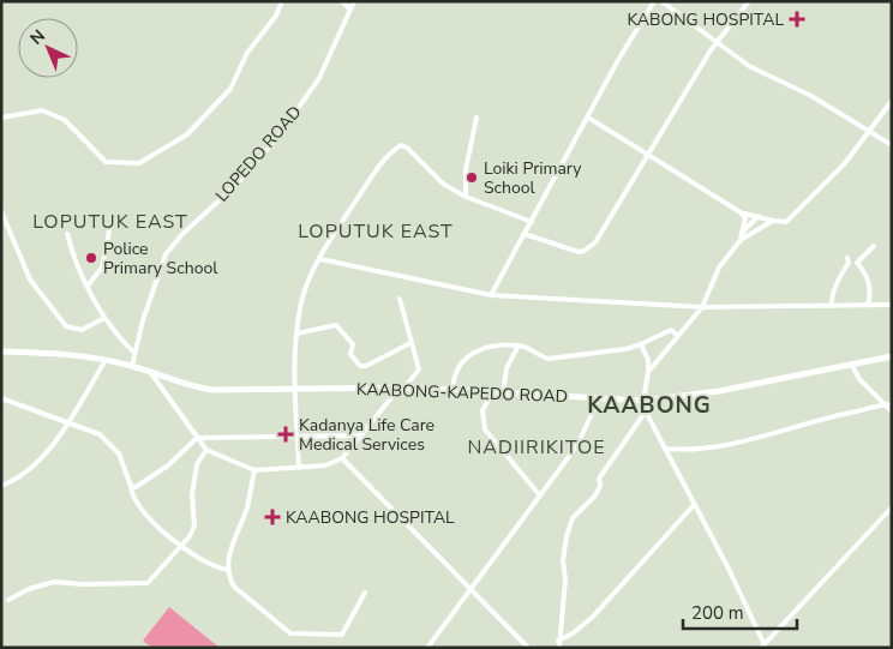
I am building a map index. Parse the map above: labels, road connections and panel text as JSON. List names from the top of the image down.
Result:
{
  "streets": {
    "main road": ["KAABONG-KAPEDO ROAD"],
    "street": ["LOPEDO ROAD"]
  },
  "crossings": [
    ["LOPEDO ROAD", "KAABONG-KAPEDO ROAD"]
  ],
  "districts": [
    "LOPUTUK EAST",
    "LOPUTUK EAST",
    "KAABONG",
    "NADIIRIKITOE"
  ],
  "places": {
    "health": ["KABONG HOSPITAL", "Kadanya Life Care Medical Services", "KAABONG HOSPITAL"],
    "other": ["Loiki Primary School", "Police Primary School"]
  },
  "scale_bar": "200 m",
  "north": "top left"
}
